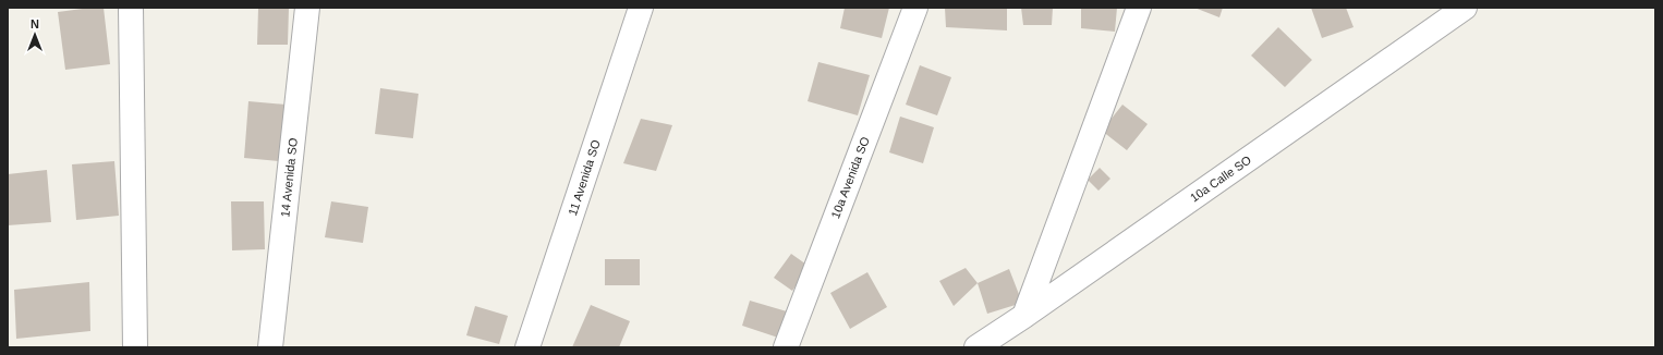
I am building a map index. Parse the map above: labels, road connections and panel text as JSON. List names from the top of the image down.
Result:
{
  "streets": {
    "street": [
      "14 Avenida SO",
      "11 Avenida SO",
      "10a Avenida SO",
      "10a Calle SO"
    ]
  },
  "north": "top"
}
